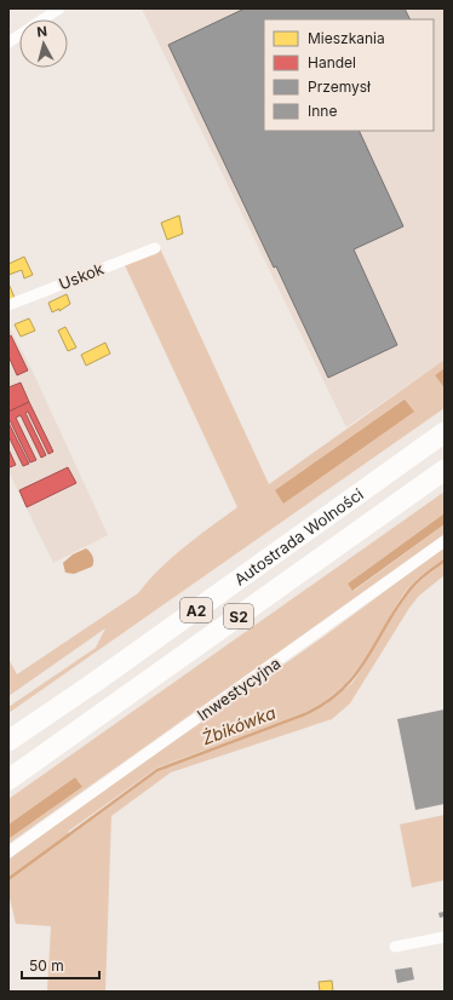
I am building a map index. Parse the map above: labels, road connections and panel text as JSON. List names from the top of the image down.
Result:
{
  "streets": {
    "highway": ["Autostrada Wolności", "A2", "S2"],
    "street": ["Uskok", "Inwestycyjna"]
  },
  "water": ["Żbikówka"],
  "legend": [
    "Mieszkania",
    "Handel",
    "Przemysł",
    "Inne"
  ],
  "scale_bar": "50 m",
  "north": "top"
}
